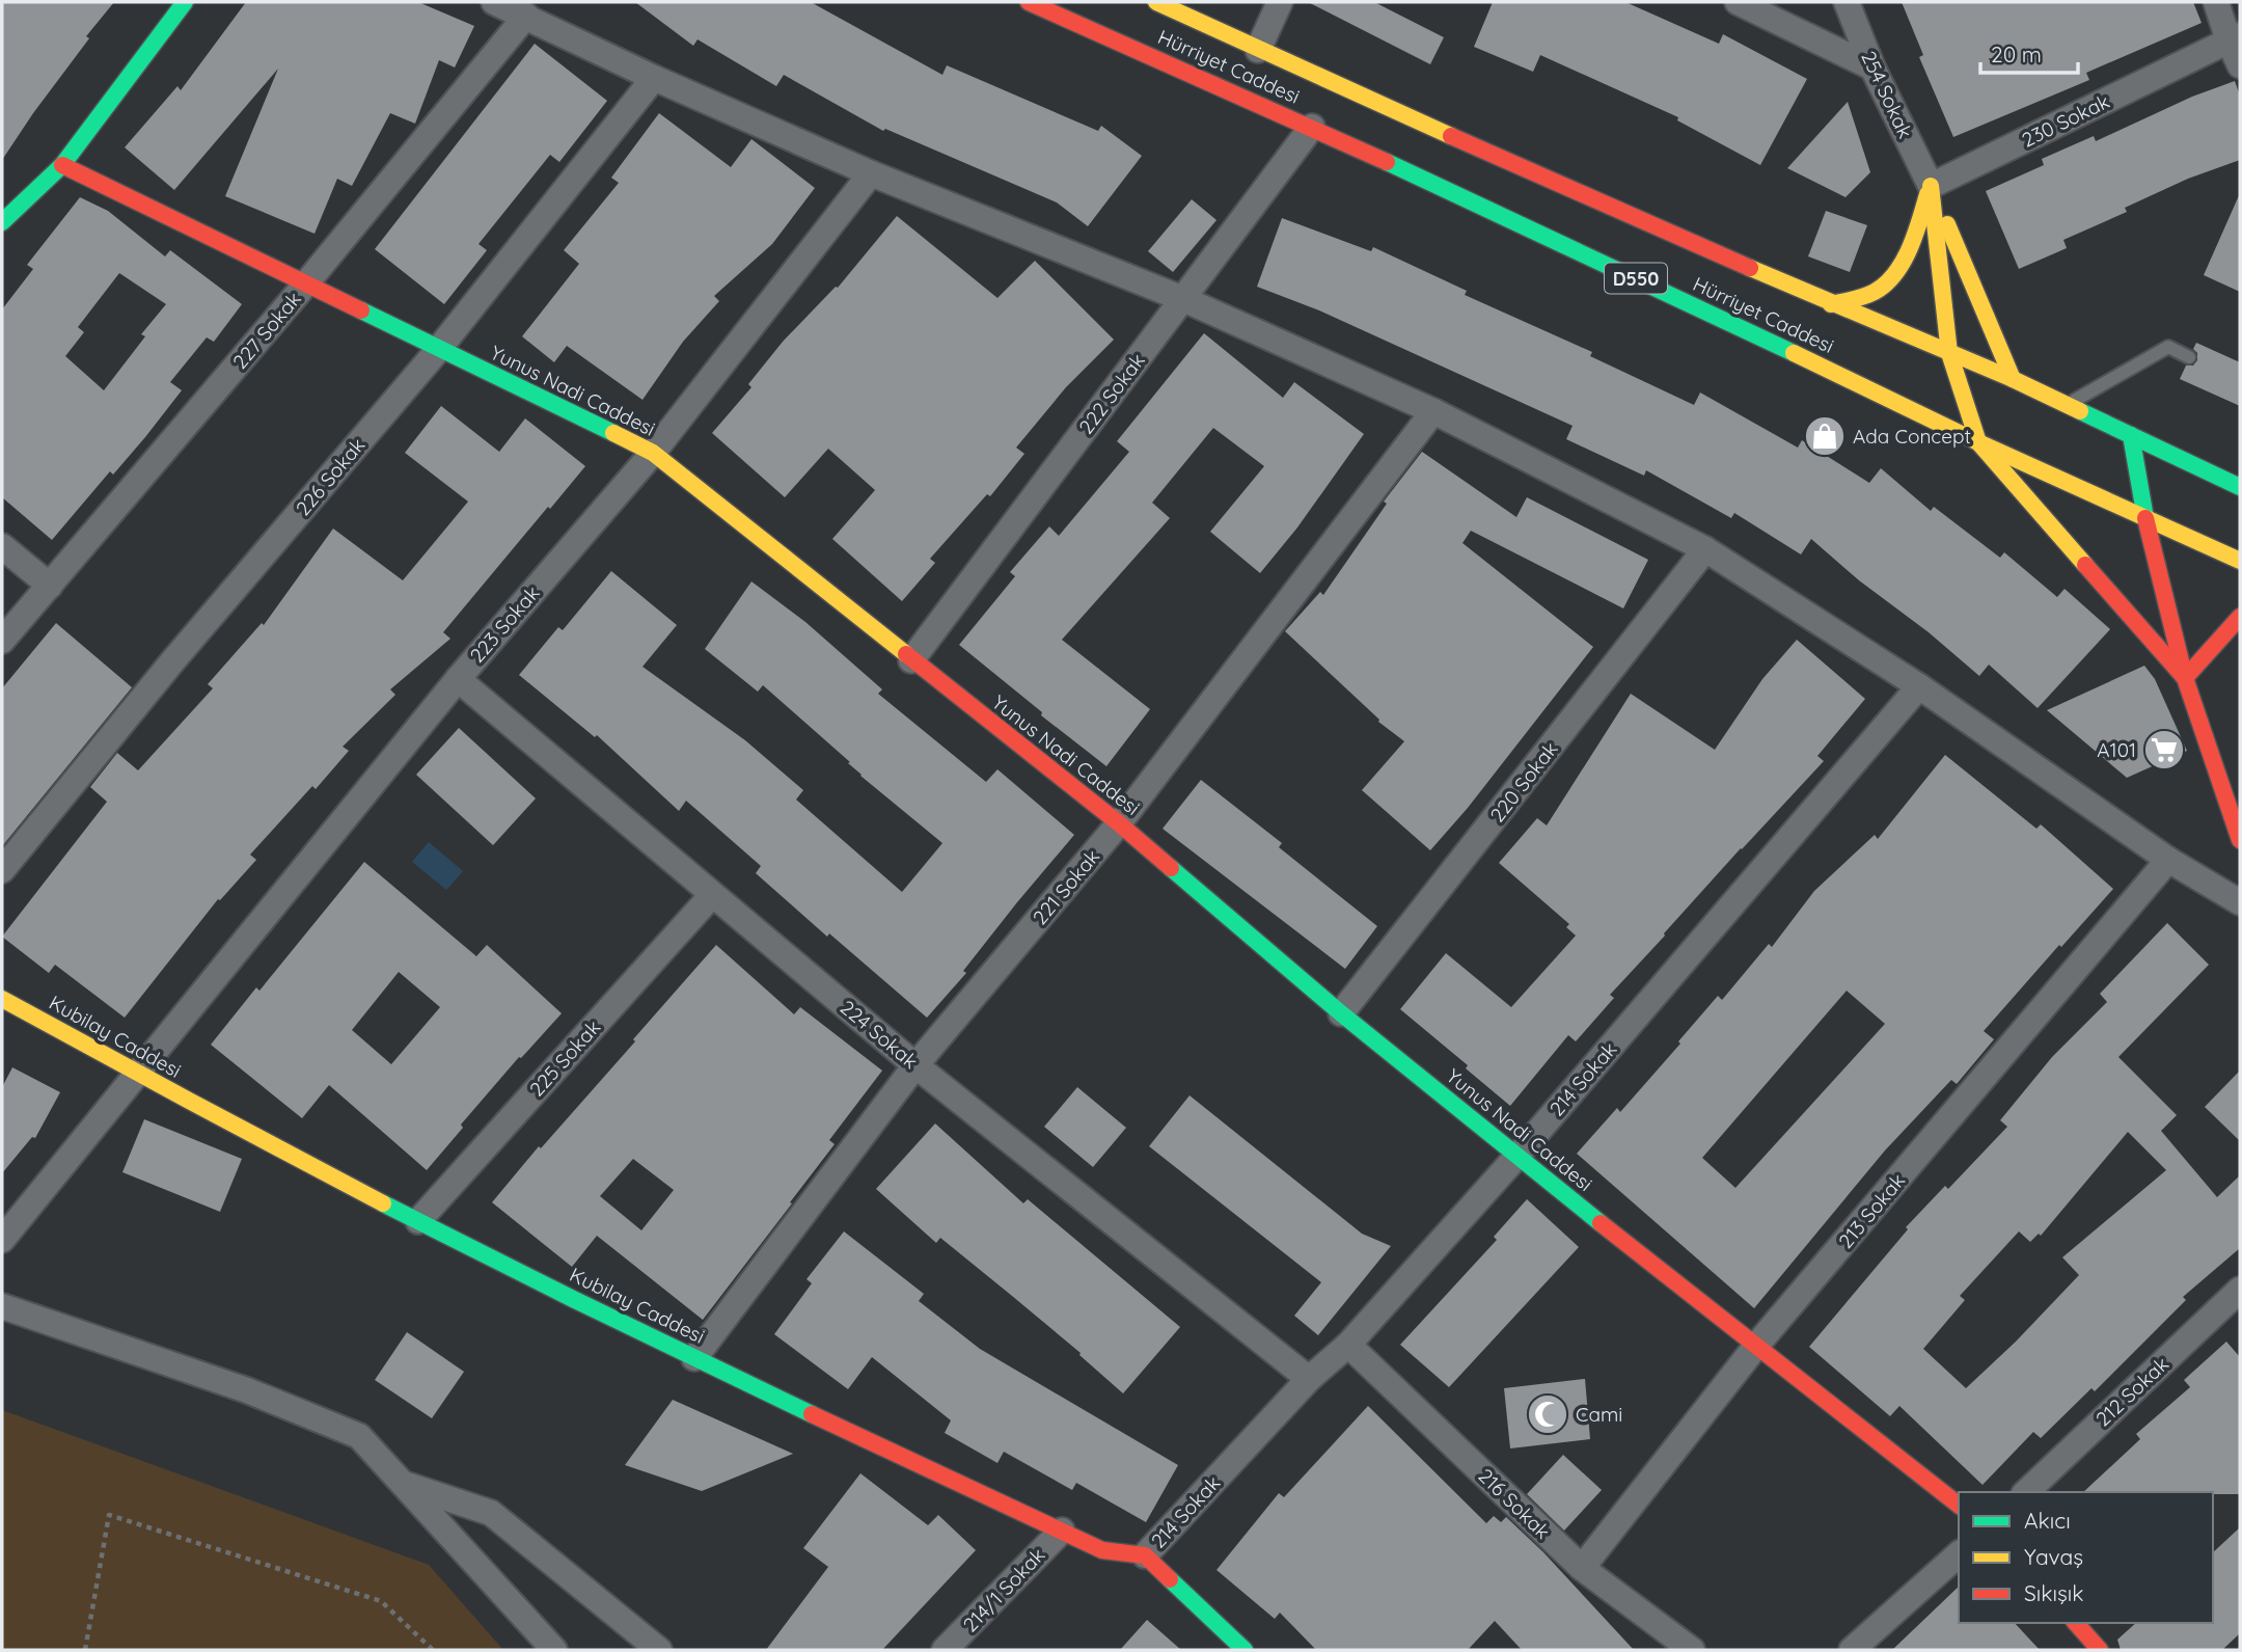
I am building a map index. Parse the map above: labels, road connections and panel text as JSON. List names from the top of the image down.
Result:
{
  "streets": {
    "main road": [
      "Hürriyet Caddesi",
      "D550",
      "Yunus Nadi Caddesi",
      "Kubilay Caddesi"
    ],
    "street": [
      "254 Sokak",
      "230 Sokak",
      "227 Sokak",
      "222 Sokak",
      "226 Sokak",
      "223 Sokak",
      "220 Sokak",
      "221 Sokak",
      "224 Sokak",
      "225 Sokak",
      "214 Sokak",
      "213 Sokak",
      "212 Sokak",
      "216 Sokak",
      "214/1 Sokak"
    ]
  },
  "crossings": [
    ["Hürriyet Caddesi", "222 Sokak"],
    ["254 Sokak", "230 Sokak"],
    ["227 Sokak", "Yunus Nadi Caddesi"],
    ["Yunus Nadi Caddesi", "222 Sokak"],
    ["Yunus Nadi Caddesi", "226 Sokak"],
    ["Yunus Nadi Caddesi", "223 Sokak"],
    ["Yunus Nadi Caddesi", "220 Sokak"],
    ["Yunus Nadi Caddesi", "221 Sokak"],
    ["Yunus Nadi Caddesi", "214 Sokak"],
    ["Yunus Nadi Caddesi", "213 Sokak"],
    ["223 Sokak", "224 Sokak"],
    ["223 Sokak", "Kubilay Caddesi"],
    ["221 Sokak", "224 Sokak"],
    ["221 Sokak", "Kubilay Caddesi"],
    ["224 Sokak", "225 Sokak"],
    ["224 Sokak", "214 Sokak"],
    ["Kubilay Caddesi", "225 Sokak"],
    ["Kubilay Caddesi", "214 Sokak"],
    ["Kubilay Caddesi", "214/1 Sokak"],
    ["214 Sokak", "216 Sokak"],
    ["213 Sokak", "216 Sokak"]
  ],
  "places": {
    "shop": ["Ada Concept"],
    "supermarket": ["A101"],
    "mosque": ["Cami"]
  },
  "legend": ["Akıcı", "Yavaş", "Sıkışık"],
  "scale_bar": "20 m"
}
